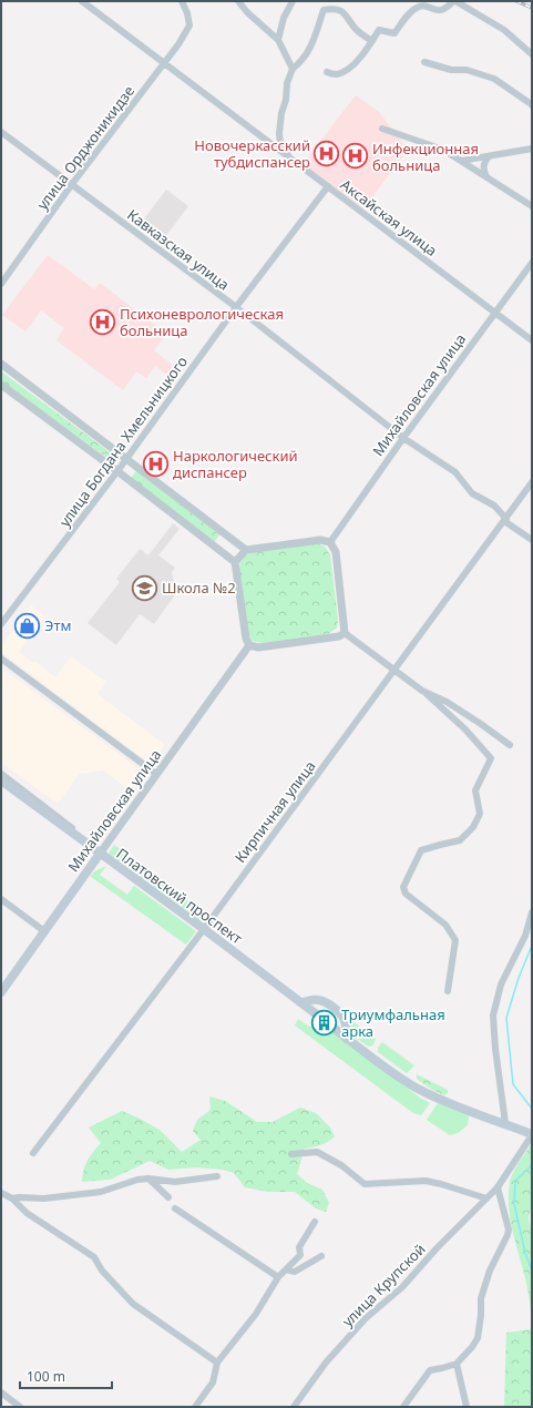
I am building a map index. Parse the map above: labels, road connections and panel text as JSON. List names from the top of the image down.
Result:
{
  "streets": {
    "main road": ["Михайловская улица", "Платовский проспект"],
    "street": [
      "улица Орджоникидзе",
      "Аксайская улица",
      "Кавказская улица",
      "улица Богдана Хмельницкого",
      "Кирпичная улица",
      "улица Крупской"
    ]
  },
  "crossings": [
    ["улица Орджоникидзе", "Аксайская улица"],
    ["улица Орджоникидзе", "Кавказская улица"],
    ["Аксайская улица", "Михайловская улица"],
    ["Аксайская улица", "улица Богдана Хмельницкого"],
    ["Кавказская улица", "Михайловская улица"],
    ["Кавказская улица", "улица Богдана Хмельницкого"],
    ["Кавказская улица", "Кирпичная улица"],
    ["Михайловская улица", "Платовский проспект"],
    ["Кирпичная улица", "Платовский проспект"],
    ["Платовский проспект", "улица Крупской"]
  ],
  "places": {
    "hospital": [
      "Новочеркасский тубдиспансер",
      "Инфекционная больница",
      "Психоневрологическая больница",
      "Наркологический диспансер"
    ],
    "school or university": ["Школа №2"],
    "shop": ["Этм"],
    "building": ["Триумфальная арка"]
  },
  "scale_bar": "100 m"
}
